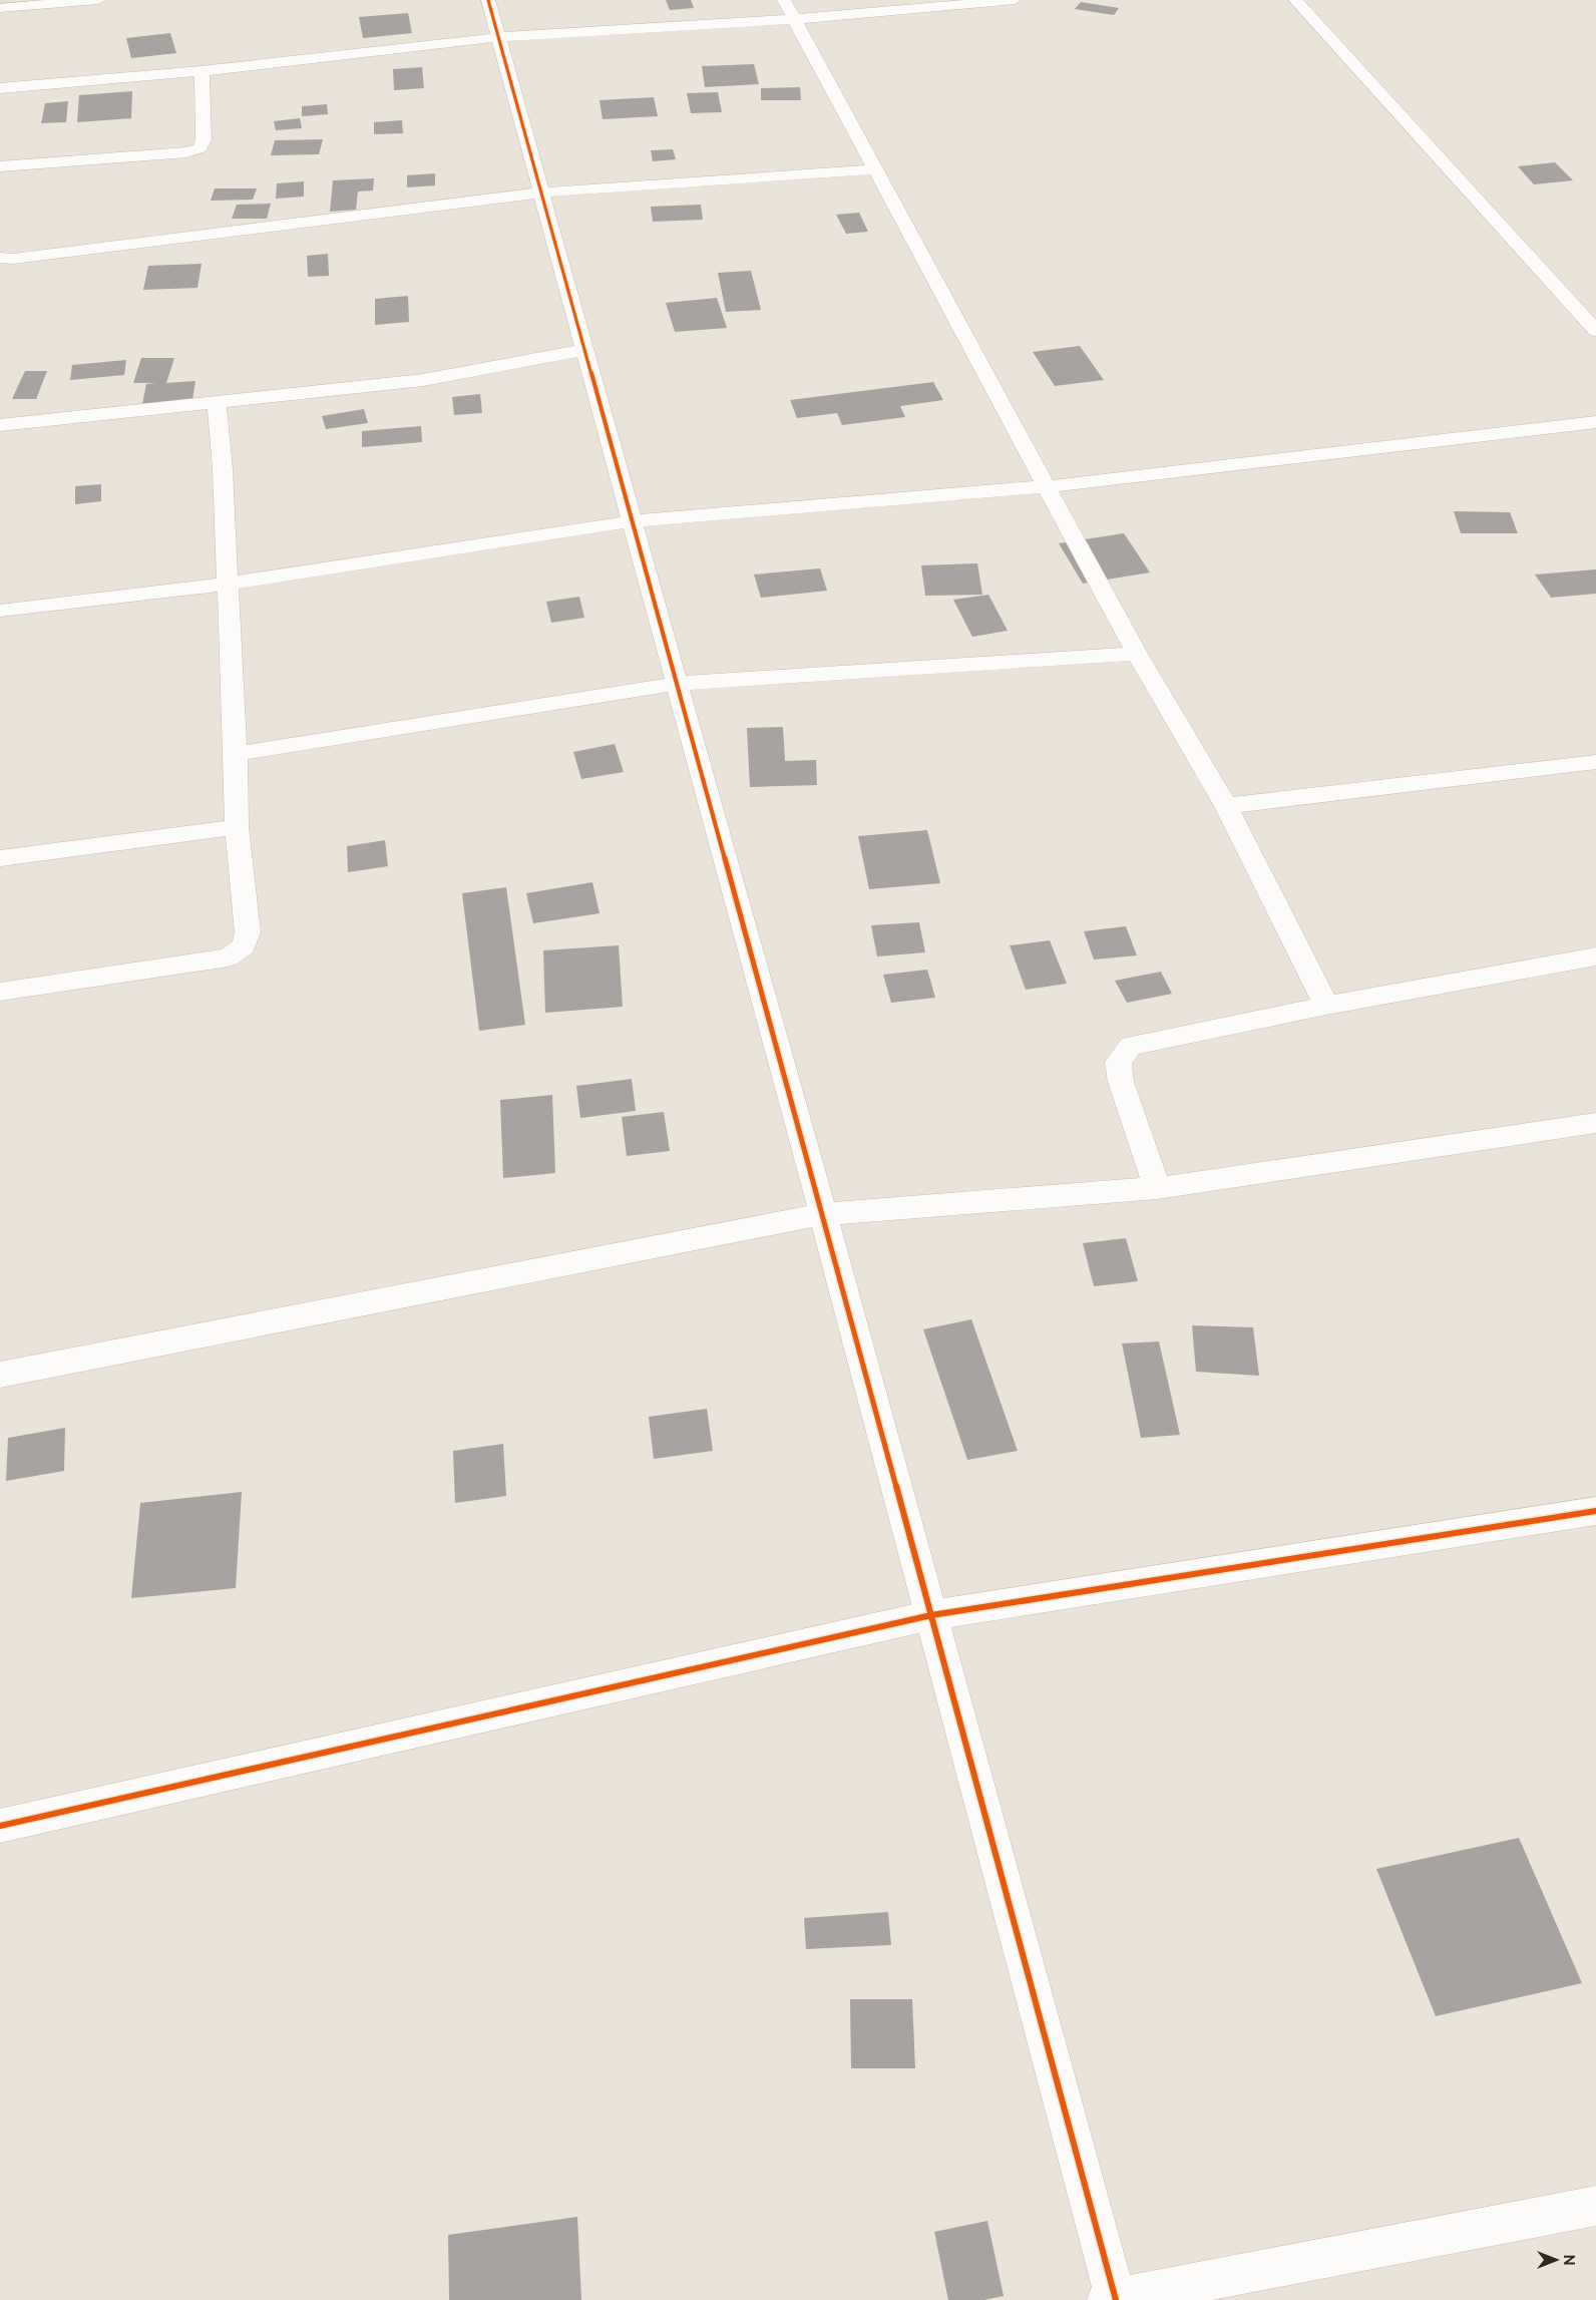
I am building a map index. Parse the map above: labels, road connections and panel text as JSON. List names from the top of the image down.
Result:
{
  "north": "right"
}
